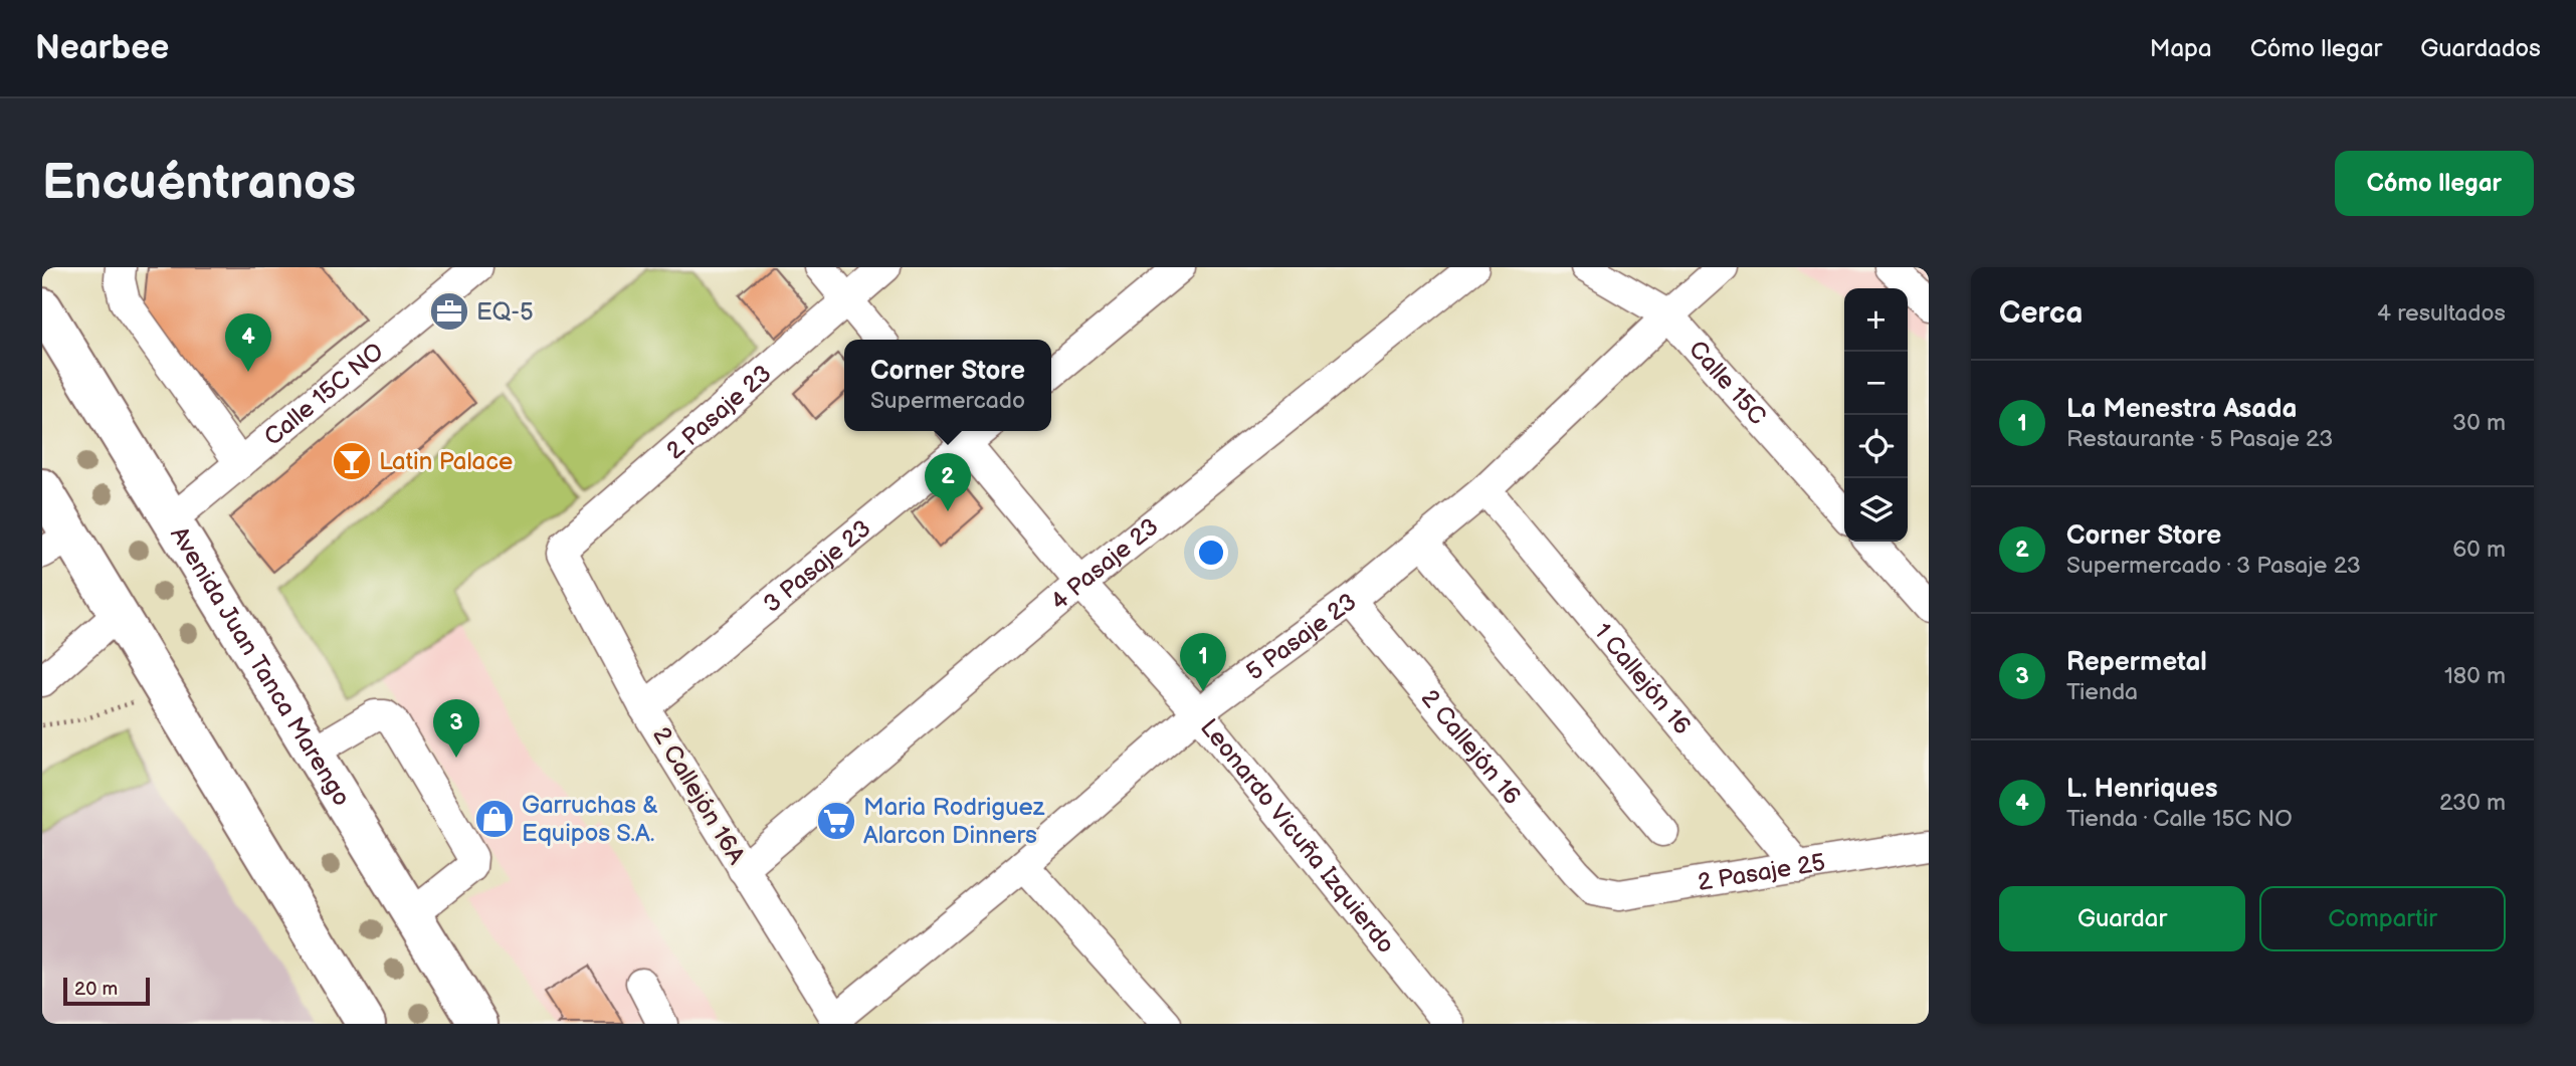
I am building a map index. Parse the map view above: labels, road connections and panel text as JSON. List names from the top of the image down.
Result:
{
  "streets": {
    "main road": ["Avenida Juan Tanca Marengo"],
    "street": [
      "Calle 15C",
      "Calle 15C NO",
      "2 Pasaje 23",
      "4 Pasaje 23",
      "3 Pasaje 23",
      "5 Pasaje 23",
      "1 Callejón 16",
      "2 Callejón 16",
      "2 Callejón 16A",
      "Leonardo Vicuña Izquierdo",
      "2 Pasaje 25"
    ]
  },
  "crossings": [
    ["Calle 15C", "5 Pasaje 23"],
    ["Calle 15C NO", "Avenida Juan Tanca Marengo"],
    ["2 Pasaje 23", "2 Callejón 16A"],
    ["4 Pasaje 23", "2 Callejón 16A"],
    ["4 Pasaje 23", "Leonardo Vicuña Izquierdo"],
    ["3 Pasaje 23", "2 Callejón 16A"],
    ["3 Pasaje 23", "Leonardo Vicuña Izquierdo"],
    ["5 Pasaje 23", "1 Callejón 16"],
    ["5 Pasaje 23", "2 Callejón 16"],
    ["5 Pasaje 23", "2 Callejón 16A"],
    ["5 Pasaje 23", "Leonardo Vicuña Izquierdo"],
    ["1 Callejón 16", "2 Pasaje 25"],
    ["2 Callejón 16", "2 Pasaje 25"]
  ],
  "places": {
    "office": ["EQ-5"],
    "bar": ["Latin Palace"],
    "shop": ["Garruchas & Equipos S.A."],
    "supermarket": ["Maria Rodriguez Alarcon Dinners"]
  },
  "scale_bar": "20 m",
  "page": {
    "header": "Nearbee",
    "nav": ["Mapa", "Cómo llegar", "Guardados"],
    "buttons": [
      "Cómo llegar",
      ["Guardar", "Compartir"]
    ],
    "title": "Encuéntranos",
    "heading": ["Cerca", "4 resultados"],
    "map_buttons": ["+", "−"],
    "pins": [
      "4",
      "2",
      "1",
      "3"
    ],
    "popup": ["Corner Store", "Supermercado"],
    "list": [
      {
        "mark": "1",
        "name": "La Menestra Asada",
        "note": "Restaurante · 5 Pasaje 23",
        "value": "30 m"
      },
      {
        "mark": "2",
        "name": "Corner Store",
        "note": "Supermercado · 3 Pasaje 23",
        "value": "60 m"
      },
      {
        "mark": "3",
        "name": "Repermetal",
        "note": "Tienda",
        "value": "180 m"
      },
      {
        "mark": "4",
        "name": "L. Henriques",
        "note": "Tienda · Calle 15C NO",
        "value": "230 m"
      }
    ],
    "scale": "20 m"
  }
}
